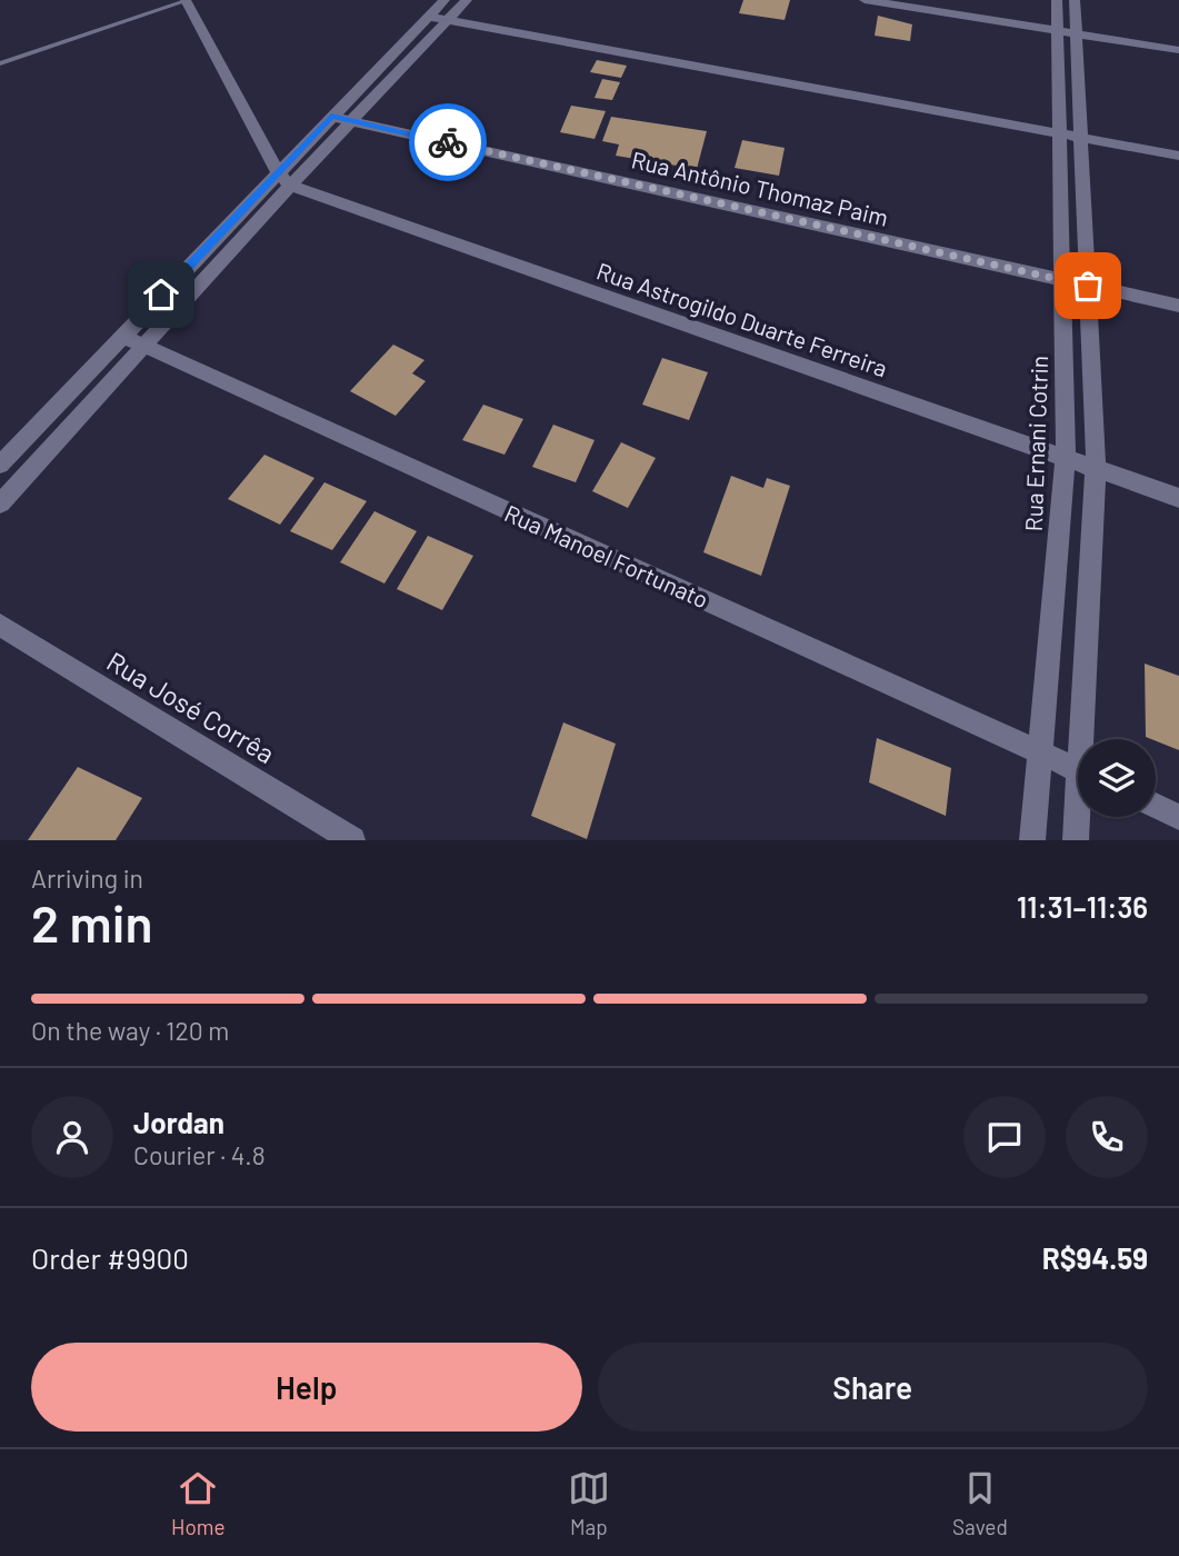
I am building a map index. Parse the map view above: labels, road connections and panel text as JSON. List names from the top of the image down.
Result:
{
  "streets": {
    "street": [
      "Rua Antônio Thomaz Paim",
      "Rua Astrogildo Duarte Ferreira",
      "Rua Ernani Cotrin",
      "Rua Manoel Fortunato",
      "Rua José Corrêa"
    ]
  },
  "crossings": [
    ["Rua Antônio Thomaz Paim", "Rua Ernani Cotrin"],
    ["Rua Astrogildo Duarte Ferreira", "Rua Ernani Cotrin"],
    ["Rua Ernani Cotrin", "Rua Manoel Fortunato"]
  ],
  "page": {
    "heading": ["2 min", "Arriving in", "11:31–11:36"],
    "panel": [
      "Jordan",
      "Courier · 4.8",
      "Order #9900",
      "R$94.59"
    ],
    "bar": "On the way · 120 m",
    "buttons": ["Help", "Share"],
    "tabs": ["Home", "Map", "Saved"]
  }
}
